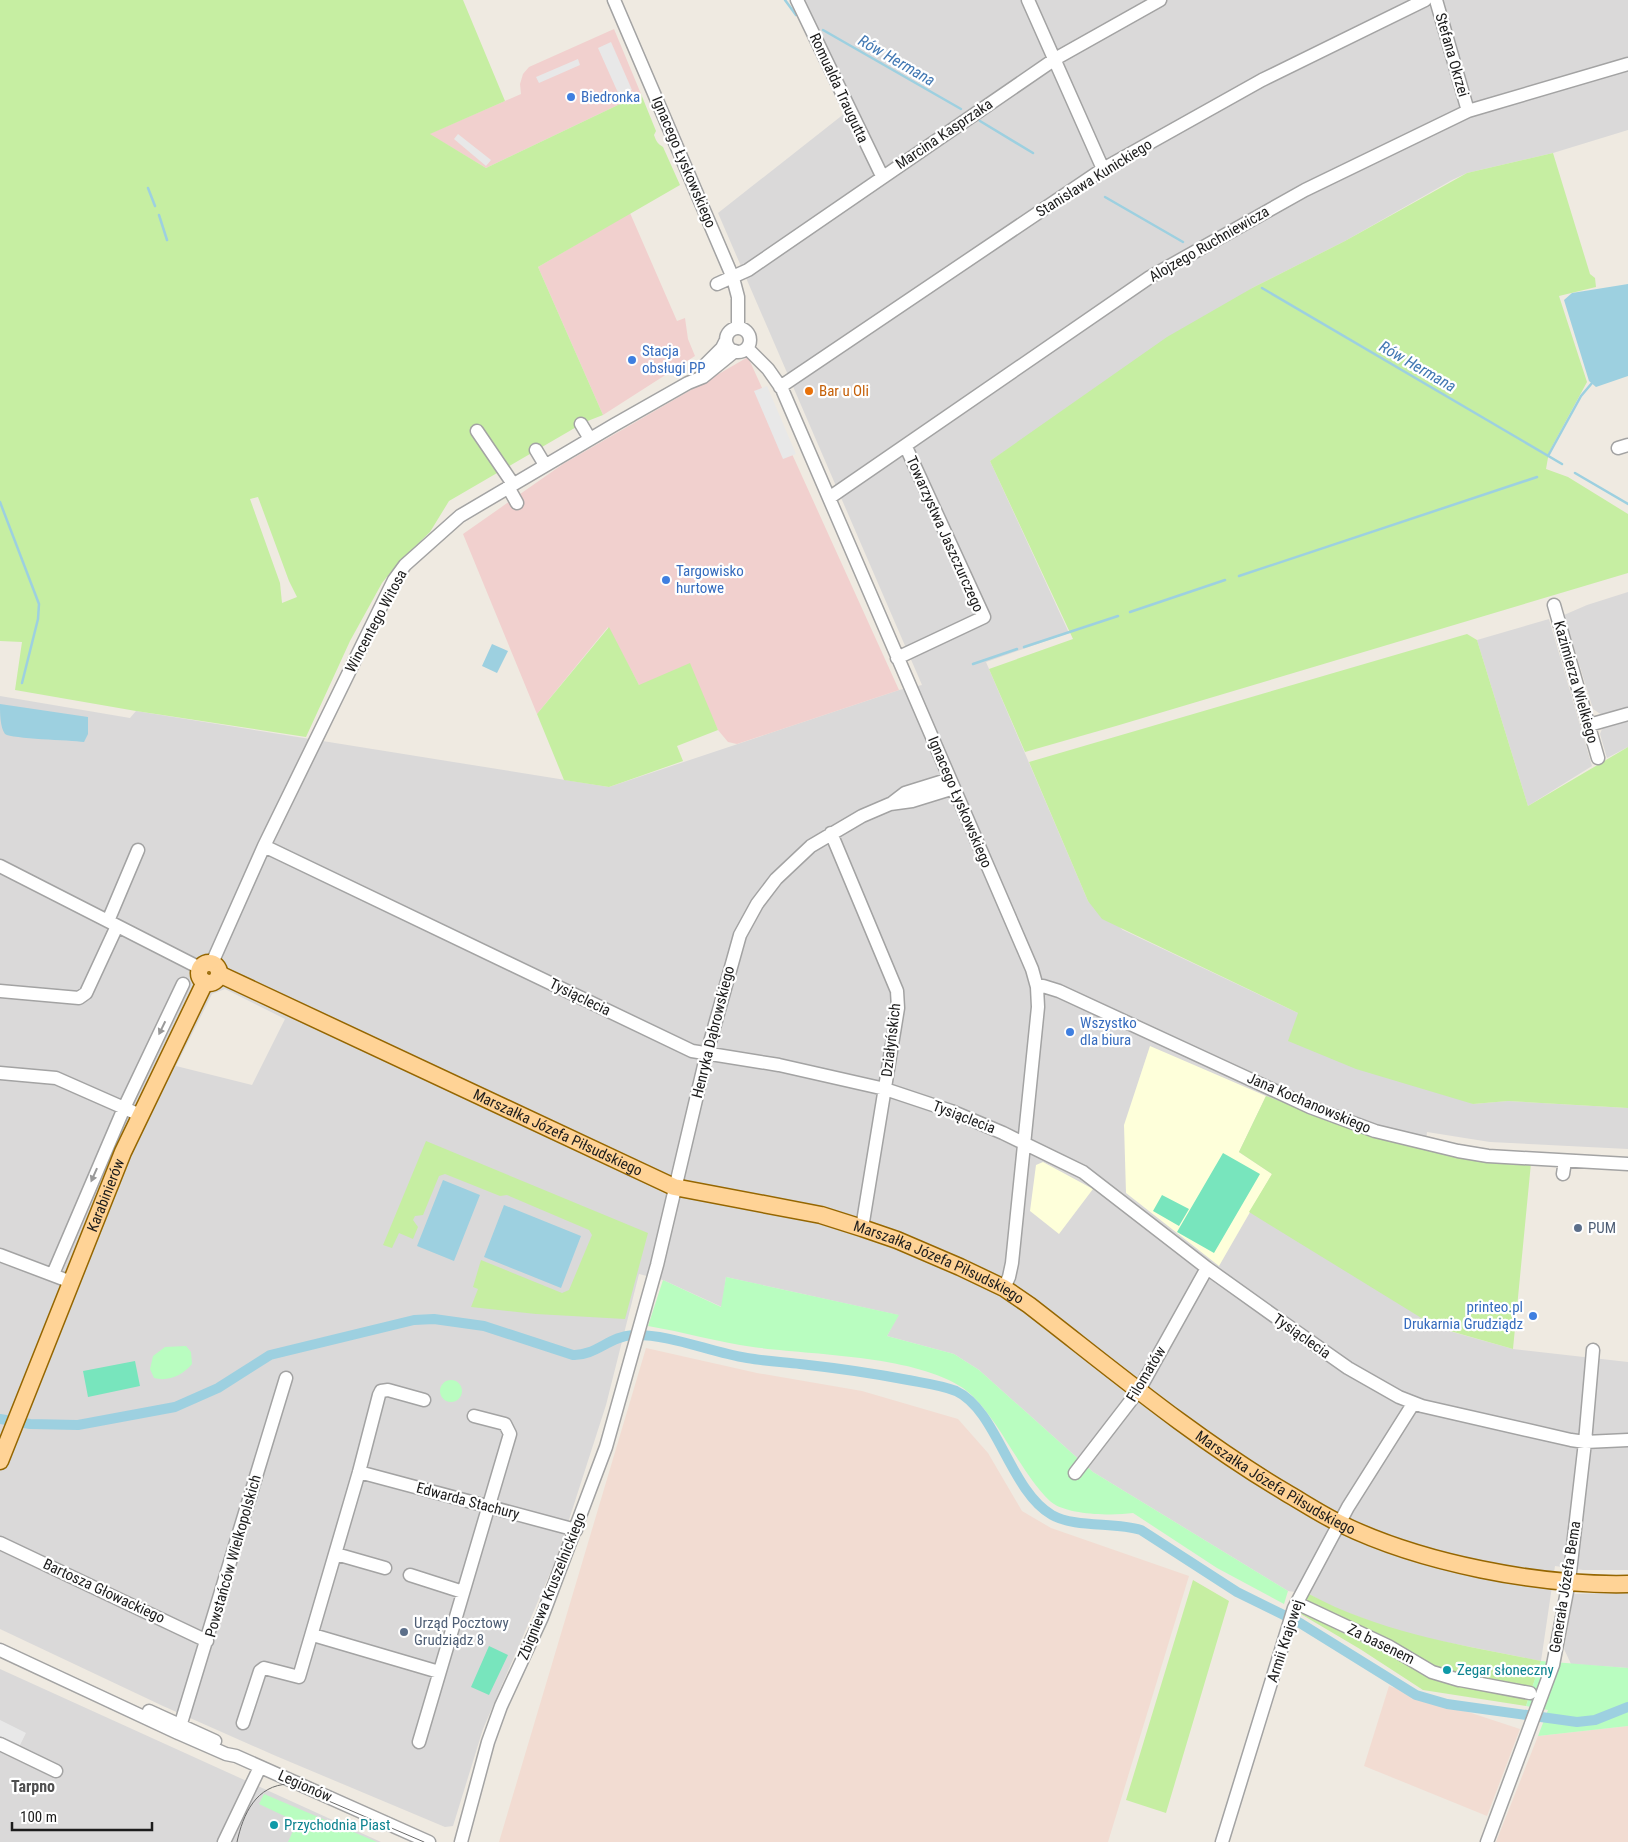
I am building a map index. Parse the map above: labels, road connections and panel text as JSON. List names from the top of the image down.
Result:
{
  "streets": {
    "main road": ["Marszałka Józefa Piłsudskiego", "Karabinierów"],
    "street": [
      "Stefana Okrzei",
      "Romualda Traugutta",
      "Marcina Kasprzaka",
      "Ignacego Łyskowskiego",
      "Stanisława Kunickiego",
      "Alojzego Ruchniewicza",
      "Towarzystwa Jaszczurczego",
      "Wincentego Witosa",
      "Kazimierza Wielkiego",
      "Tysiąclecia",
      "Henryka Dąbrowskiego",
      "Działyńskich",
      "Jana Kochanowskiego",
      "Filomatów",
      "Edwarda Stachury",
      "Powstańców Wielkopolskich",
      "Zbigniewa Kruszelnickiego",
      "Generała Józefa Bema",
      "Bartosza Głowackiego",
      "Armii Krajowej",
      "Za basenem",
      "Legionów"
    ]
  },
  "crossings": [
    ["Stefana Okrzei", "Alojzego Ruchniewicza"],
    ["Romualda Traugutta", "Marcina Kasprzaka"],
    ["Marcina Kasprzaka", "Ignacego Łyskowskiego"],
    ["Ignacego Łyskowskiego", "Stanisława Kunickiego"],
    ["Ignacego Łyskowskiego", "Alojzego Ruchniewicza"],
    ["Ignacego Łyskowskiego", "Towarzystwa Jaszczurczego"],
    ["Ignacego Łyskowskiego", "Wincentego Witosa"],
    ["Ignacego Łyskowskiego", "Tysiąclecia"],
    ["Ignacego Łyskowskiego", "Henryka Dąbrowskiego"],
    ["Ignacego Łyskowskiego", "Jana Kochanowskiego"],
    ["Ignacego Łyskowskiego", "Marszałka Józefa Piłsudskiego"],
    ["Alojzego Ruchniewicza", "Towarzystwa Jaszczurczego"],
    ["Wincentego Witosa", "Tysiąclecia"],
    ["Wincentego Witosa", "Karabinierów"],
    ["Tysiąclecia", "Henryka Dąbrowskiego"],
    ["Tysiąclecia", "Działyńskich"],
    ["Tysiąclecia", "Karabinierów"],
    ["Tysiąclecia", "Filomatów"],
    ["Tysiąclecia", "Generała Józefa Bema"],
    ["Tysiąclecia", "Armii Krajowej"],
    ["Henryka Dąbrowskiego", "Działyńskich"],
    ["Henryka Dąbrowskiego", "Marszałka Józefa Piłsudskiego"],
    ["Henryka Dąbrowskiego", "Zbigniewa Kruszelnickiego"],
    ["Działyńskich", "Marszałka Józefa Piłsudskiego"],
    ["Marszałka Józefa Piłsudskiego", "Karabinierów"],
    ["Marszałka Józefa Piłsudskiego", "Filomatów"],
    ["Marszałka Józefa Piłsudskiego", "Generała Józefa Bema"],
    ["Marszałka Józefa Piłsudskiego", "Armii Krajowej"],
    ["Edwarda Stachury", "Zbigniewa Kruszelnickiego"],
    ["Powstańców Wielkopolskich", "Bartosza Głowackiego"],
    ["Powstańców Wielkopolskich", "Legionów"],
    ["Generała Józefa Bema", "Za basenem"],
    ["Armii Krajowej", "Za basenem"]
  ],
  "districts": ["Tarpno"],
  "water": ["Rów Hermana"],
  "places": [
    "Biedronka",
    "Stacja obsługi PP",
    "Bar u Oli",
    "Targowisko hurtowe",
    "Wszystko dla biura",
    "PUM",
    "printeo.pl Drukarnia Grudziądz",
    "Urząd Pocztowy Grudziądz 8",
    "Zegar słoneczny",
    "Przychodnia Piast"
  ],
  "scale_bar": "100 m"
}
